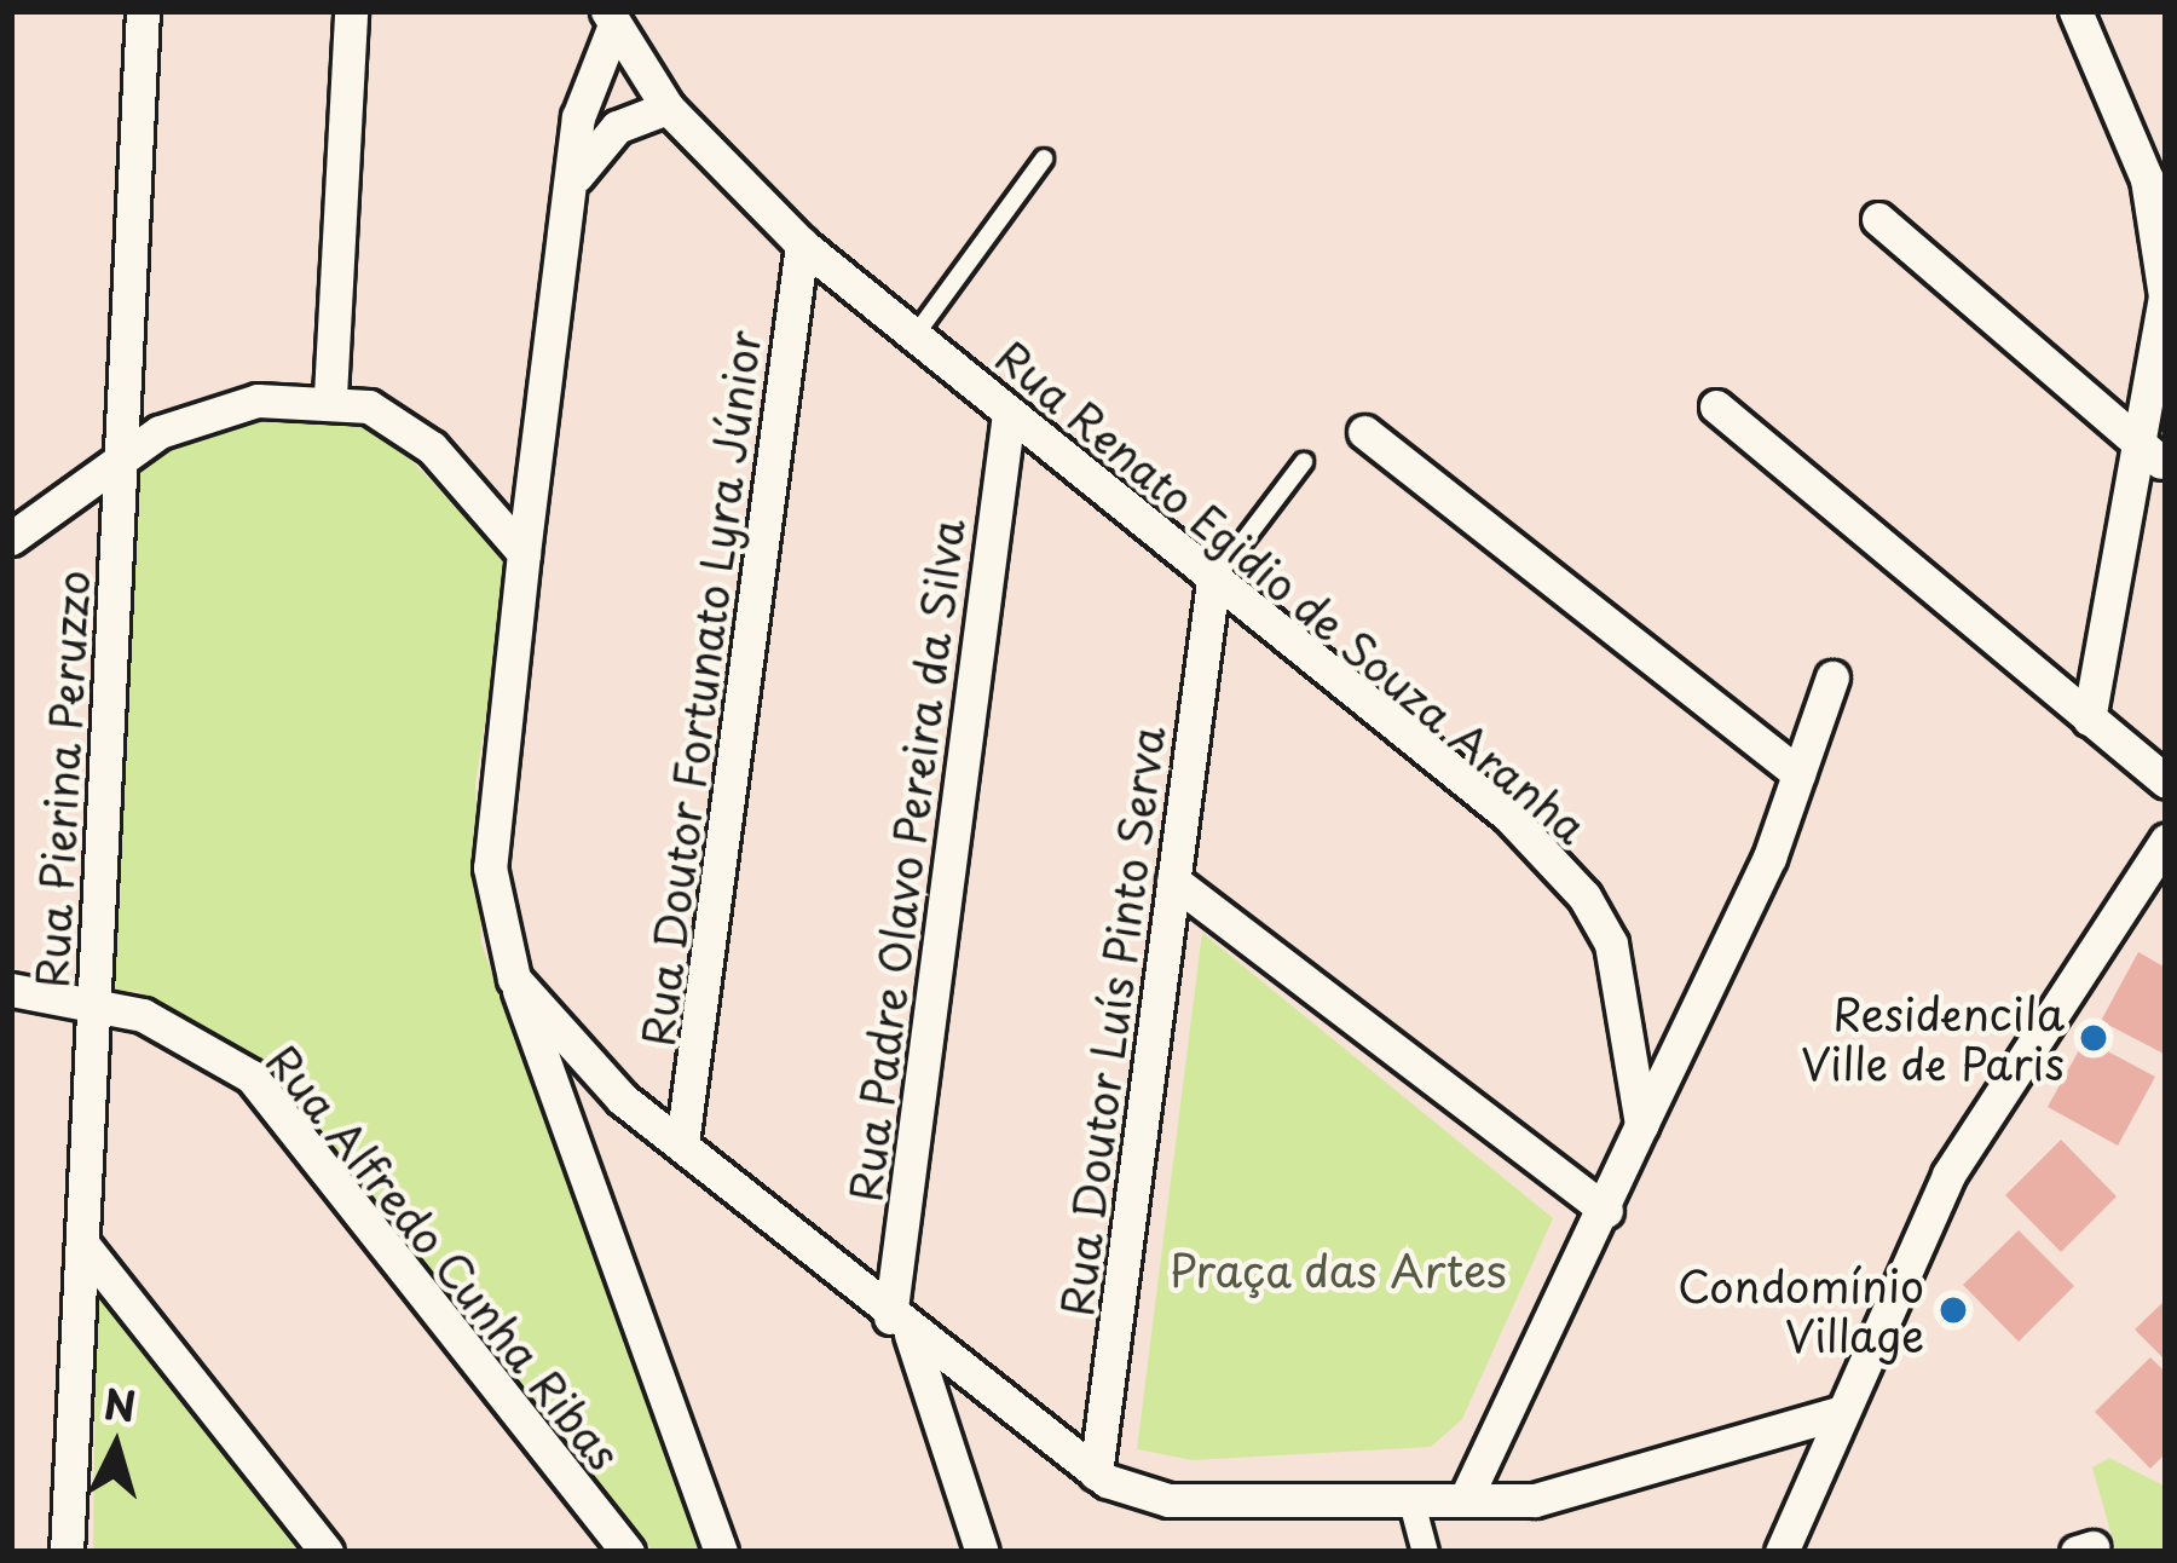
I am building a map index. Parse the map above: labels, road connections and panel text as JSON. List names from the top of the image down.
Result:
{
  "streets": {
    "street": [
      "Rua Renato Egidio de Souza Aranha",
      "Rua Doutor Fortunato Lyra Júnior",
      "Rua Pierina Peruzzo",
      "Rua Padre Olavo Pereira da Silva",
      "Rua Doutor Luís Pinto Serva",
      "Rua Alfredo Cunha Ribas"
    ]
  },
  "crossings": [
    ["Rua Renato Egidio de Souza Aranha", "Rua Doutor Fortunato Lyra Júnior"],
    ["Rua Renato Egidio de Souza Aranha", "Rua Padre Olavo Pereira da Silva"],
    ["Rua Renato Egidio de Souza Aranha", "Rua Doutor Luís Pinto Serva"],
    ["Rua Pierina Peruzzo", "Rua Alfredo Cunha Ribas"]
  ],
  "parks": ["Praça das Artes"],
  "places": ["Residencila Ville de Paris", "Condomínio Village"],
  "north": "top"
}
